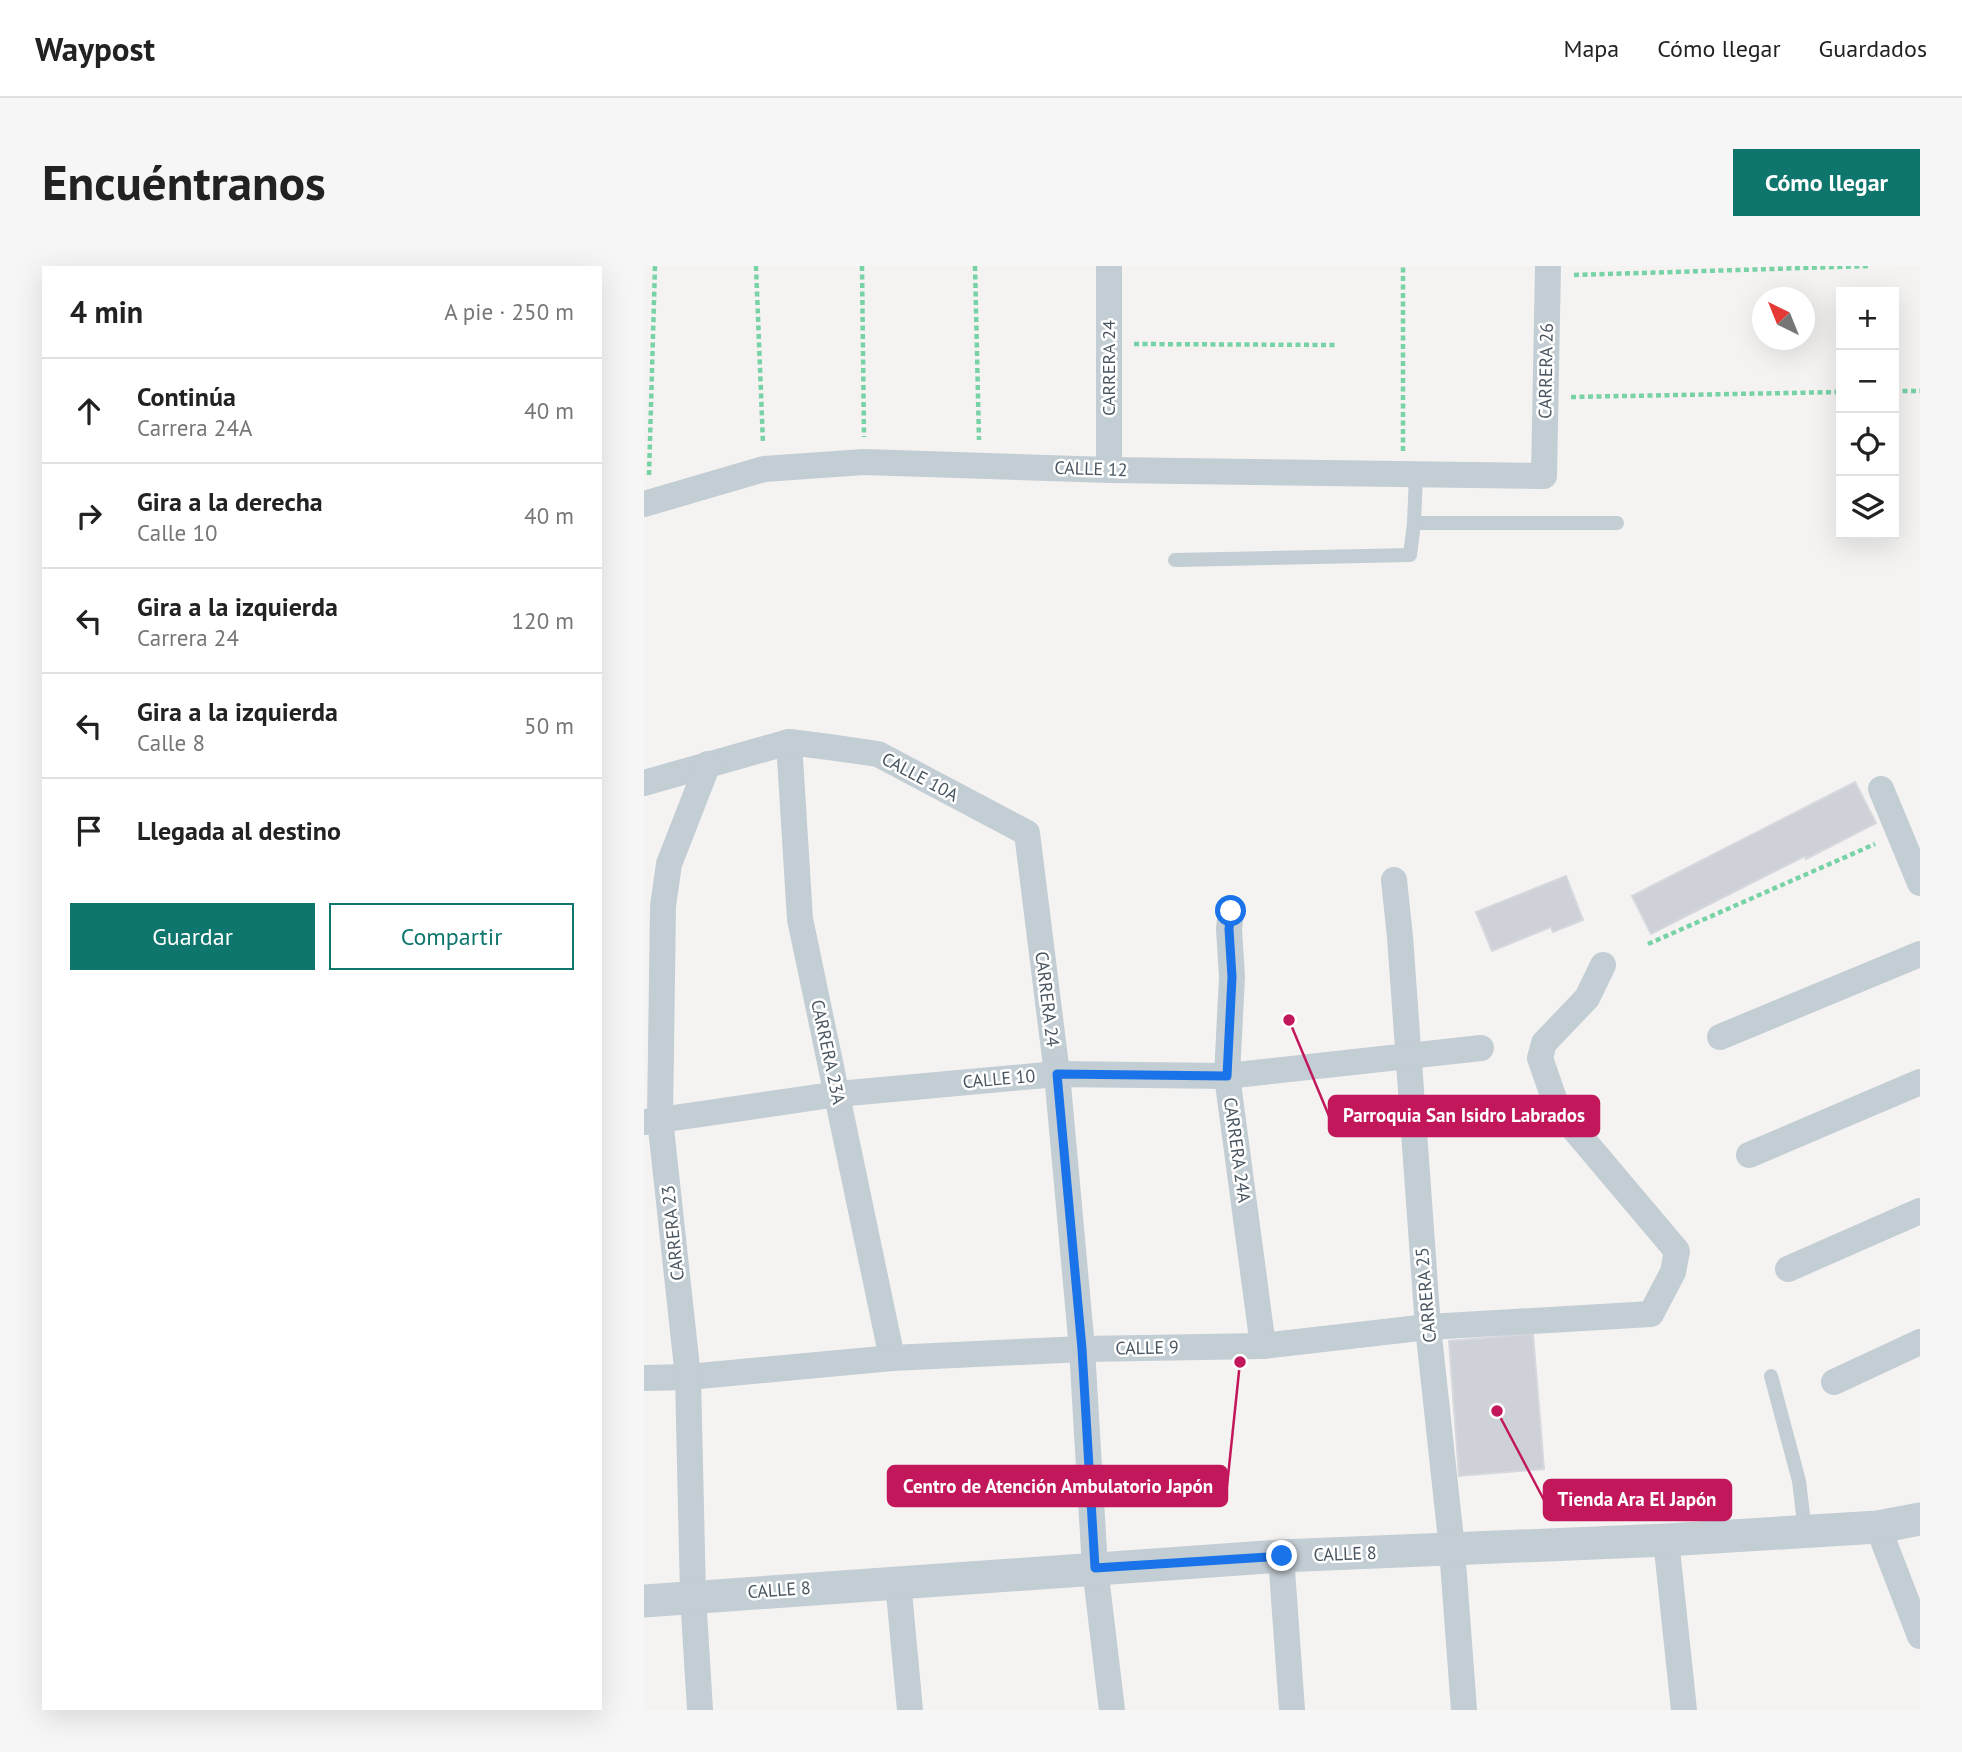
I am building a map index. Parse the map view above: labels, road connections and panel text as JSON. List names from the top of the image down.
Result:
{
  "streets": {
    "street": [
      "CARRERA 24",
      "CARRERA 26",
      "CALLE 12",
      "CALLE 10A",
      "CARRERA 23A",
      "CALLE 10",
      "CARRERA 24A",
      "CARRERA 23",
      "CARRERA 25",
      "CALLE 9",
      "CALLE 8"
    ]
  },
  "crossings": [
    ["CARRERA 24", "CALLE 12"],
    ["CARRERA 24", "CALLE 10A"],
    ["CARRERA 24", "CALLE 10"],
    ["CARRERA 24", "CALLE 9"],
    ["CARRERA 24", "CALLE 8"],
    ["CARRERA 26", "CALLE 12"],
    ["CALLE 10A", "CARRERA 23A"],
    ["CALLE 10A", "CARRERA 23"],
    ["CARRERA 23A", "CALLE 10"],
    ["CARRERA 23A", "CALLE 9"],
    ["CALLE 10", "CARRERA 24A"],
    ["CALLE 10", "CARRERA 23"],
    ["CALLE 10", "CARRERA 25"],
    ["CARRERA 24A", "CALLE 9"],
    ["CARRERA 23", "CALLE 9"],
    ["CARRERA 23", "CALLE 8"],
    ["CARRERA 25", "CALLE 9"],
    ["CARRERA 25", "CALLE 8"]
  ],
  "places": ["Parroquia San Isidro Labrados", "Centro de Atención Ambulatorio Japón", "Tienda Ara El Japón"],
  "north": "top left",
  "page": {
    "header": "Waypost",
    "nav": ["Mapa", "Cómo llegar", "Guardados"],
    "buttons": [
      "Cómo llegar",
      ["Guardar", "Compartir"]
    ],
    "title": "Encuéntranos",
    "heading": ["4 min", "A pie · 250 m"],
    "map_buttons": ["+", "−"],
    "list": [
      ["Continúa", "Carrera 24A", "40 m"],
      ["Gira a la derecha", "Calle 10", "40 m"],
      ["Gira a la izquierda", "Carrera 24", "120 m"],
      ["Gira a la izquierda", "Calle 8", "50 m"],
      "Llegada al destino"
    ]
  }
}
